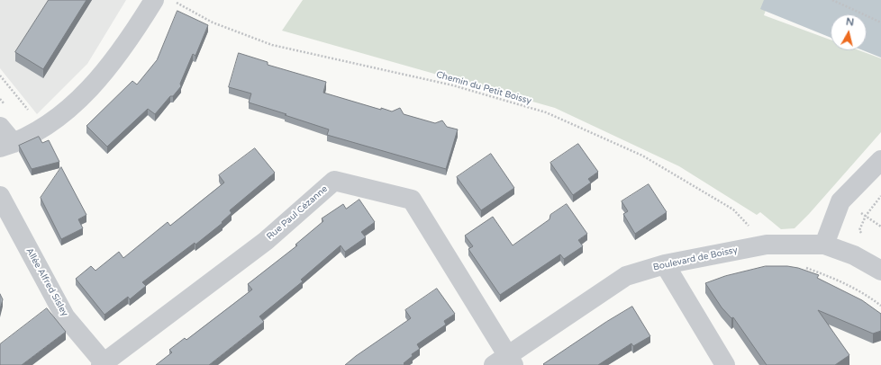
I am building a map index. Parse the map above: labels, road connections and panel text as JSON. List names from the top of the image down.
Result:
{
  "streets": {
    "street": ["Rue Paul Cézanne", "Boulevard de Boissy", "Allée Alfred Sisley"],
    "path": ["Chemin du Petit Boissy"]
  },
  "crossings": [
    ["Chemin du Petit Boissy", "Boulevard de Boissy"],
    ["Rue Paul Cézanne", "Boulevard de Boissy"],
    ["Rue Paul Cézanne", "Allée Alfred Sisley"]
  ],
  "north": "top"
}
